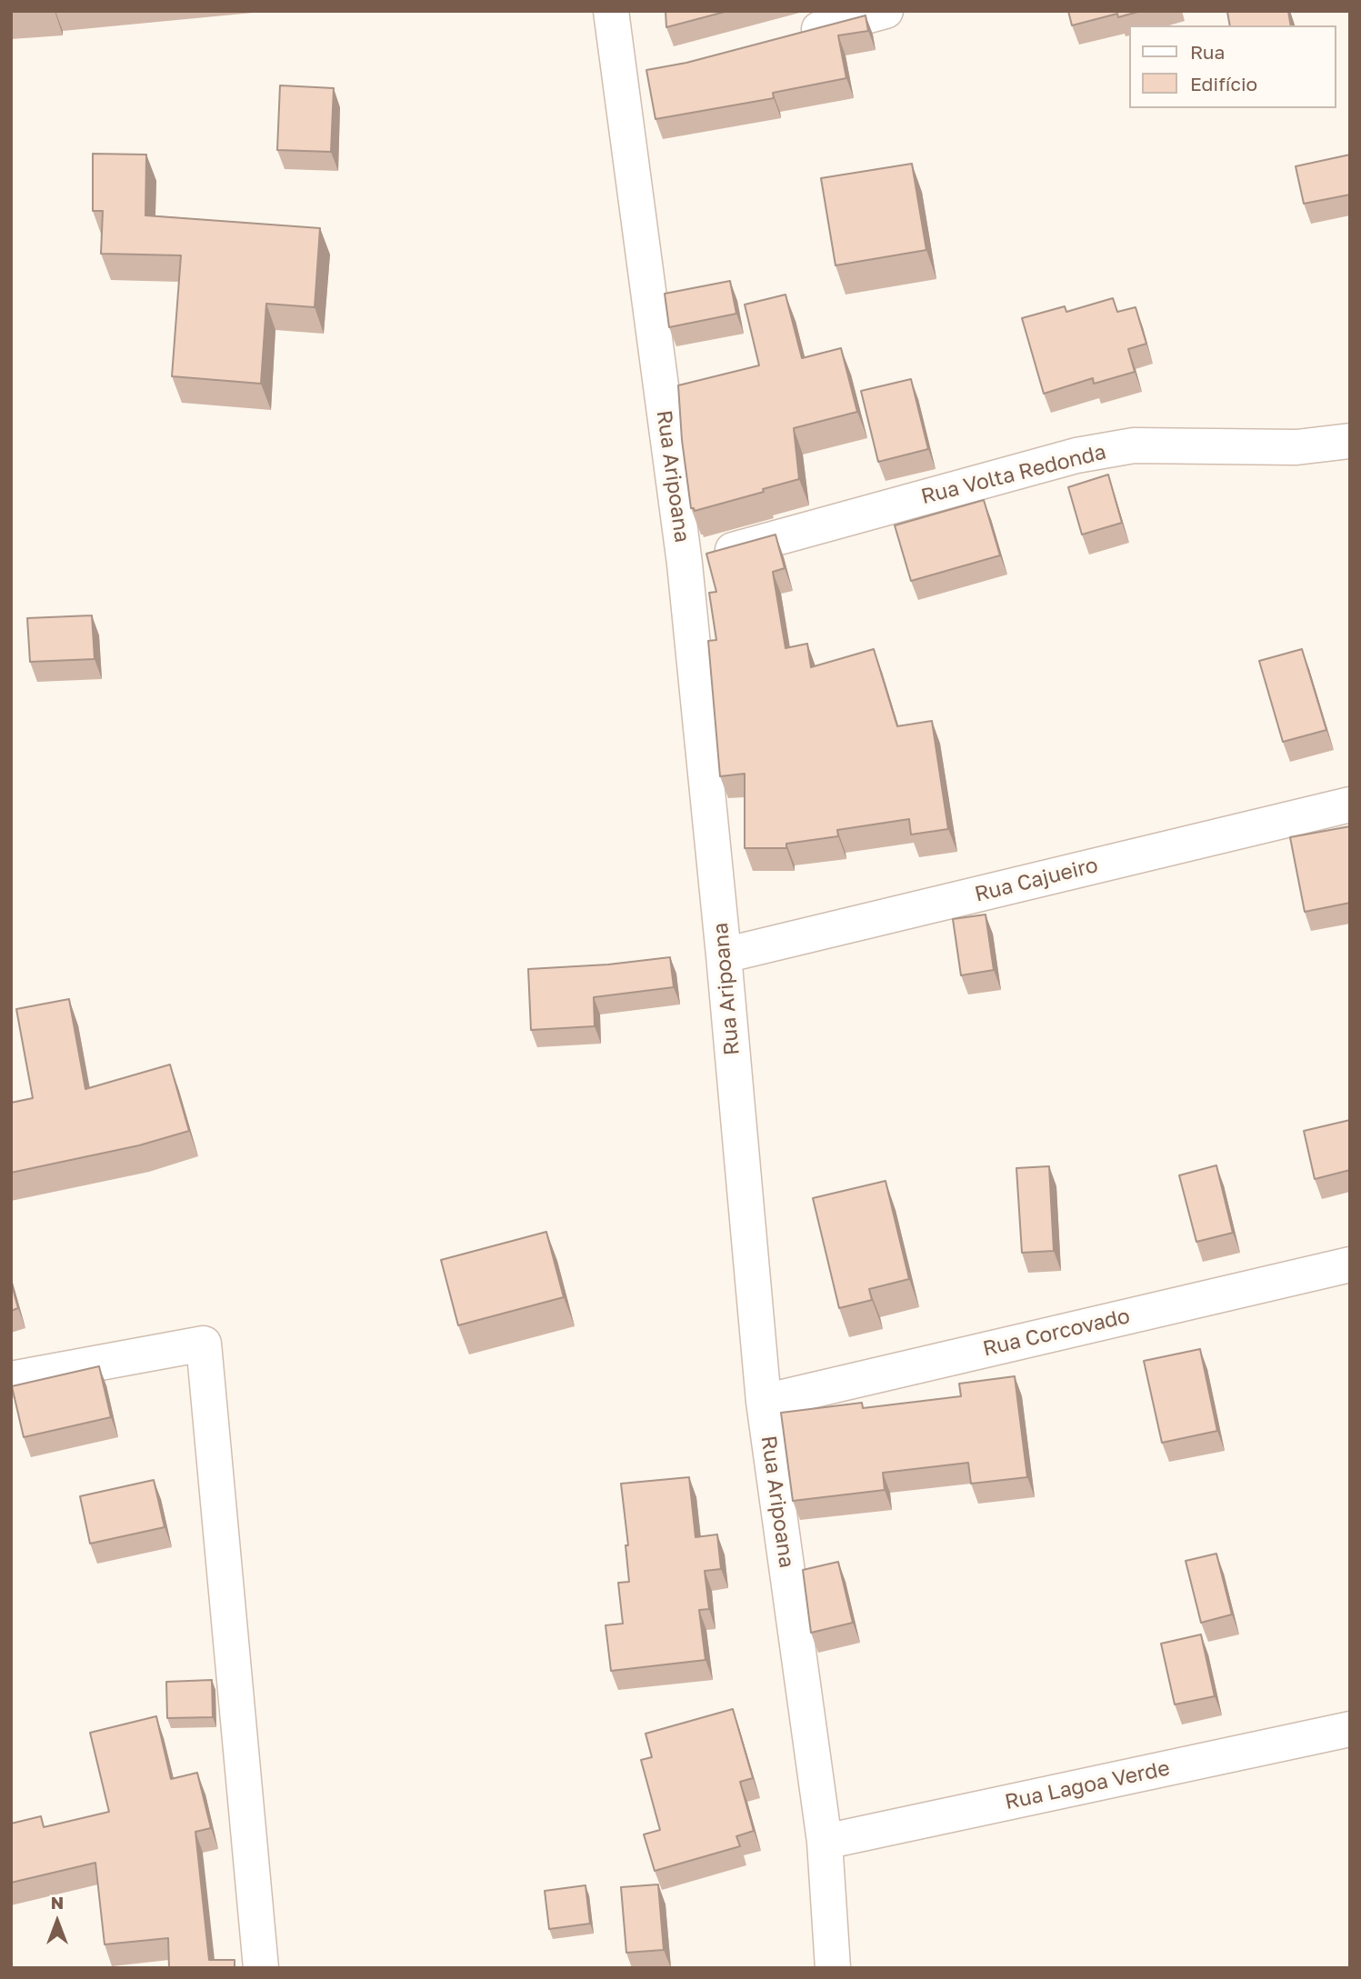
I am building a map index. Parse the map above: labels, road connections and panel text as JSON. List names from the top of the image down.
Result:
{
  "streets": {
    "street": [
      "Rua Volta Redonda",
      "Rua Aripoana",
      "Rua Cajueiro",
      "Rua Corcovado",
      "Rua Lagoa Verde"
    ]
  },
  "crossings": [
    ["Rua Volta Redonda", "Rua Aripoana"],
    ["Rua Aripoana", "Rua Cajueiro"],
    ["Rua Aripoana", "Rua Corcovado"],
    ["Rua Aripoana", "Rua Lagoa Verde"]
  ],
  "legend": ["Rua", "Edifício"],
  "north": "top"
}
